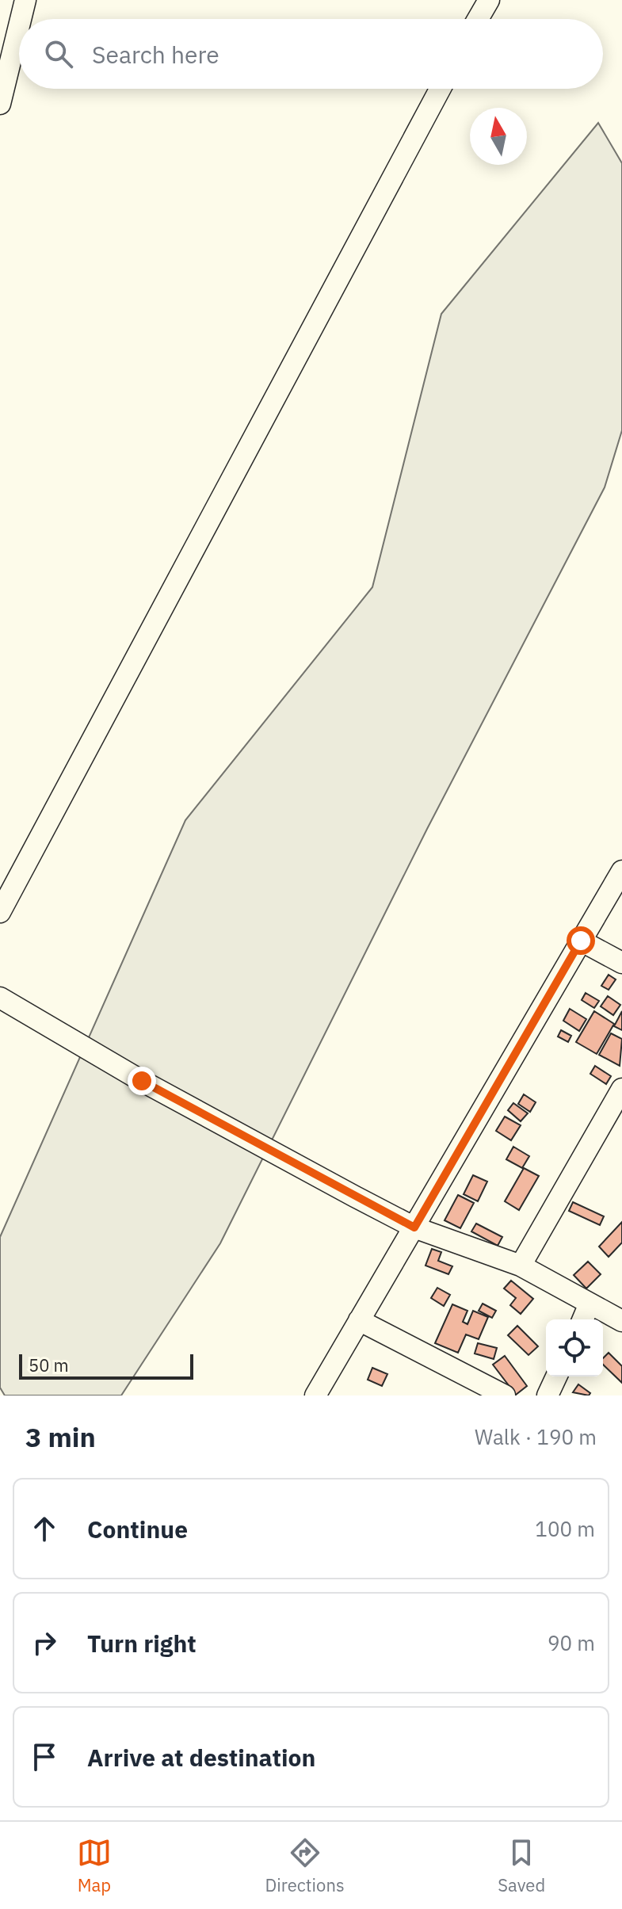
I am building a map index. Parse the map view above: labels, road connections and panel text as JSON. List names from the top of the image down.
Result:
{
  "scale_bar": "50 m",
  "north": "top",
  "page": {
    "search": "Search here",
    "scale": "50 m",
    "heading": ["3 min", "Walk · 190 m"],
    "list": [
      ["Continue", "100 m"],
      ["Turn right", "90 m"],
      "Arrive at destination"
    ],
    "nav": ["Map", "Directions", "Saved"]
  }
}
